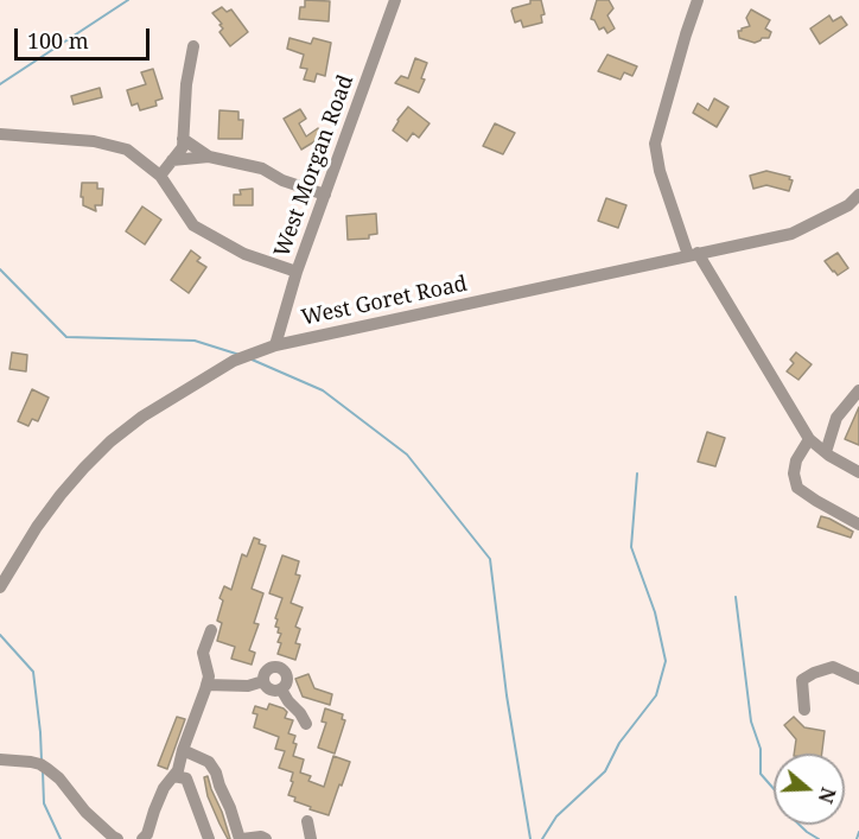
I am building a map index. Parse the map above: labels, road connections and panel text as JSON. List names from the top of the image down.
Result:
{
  "streets": {
    "street": ["West Morgan Road", "West Goret Road"]
  },
  "crossings": [
    ["West Morgan Road", "West Goret Road"]
  ],
  "scale_bar": "100 m",
  "north": "right"
}
